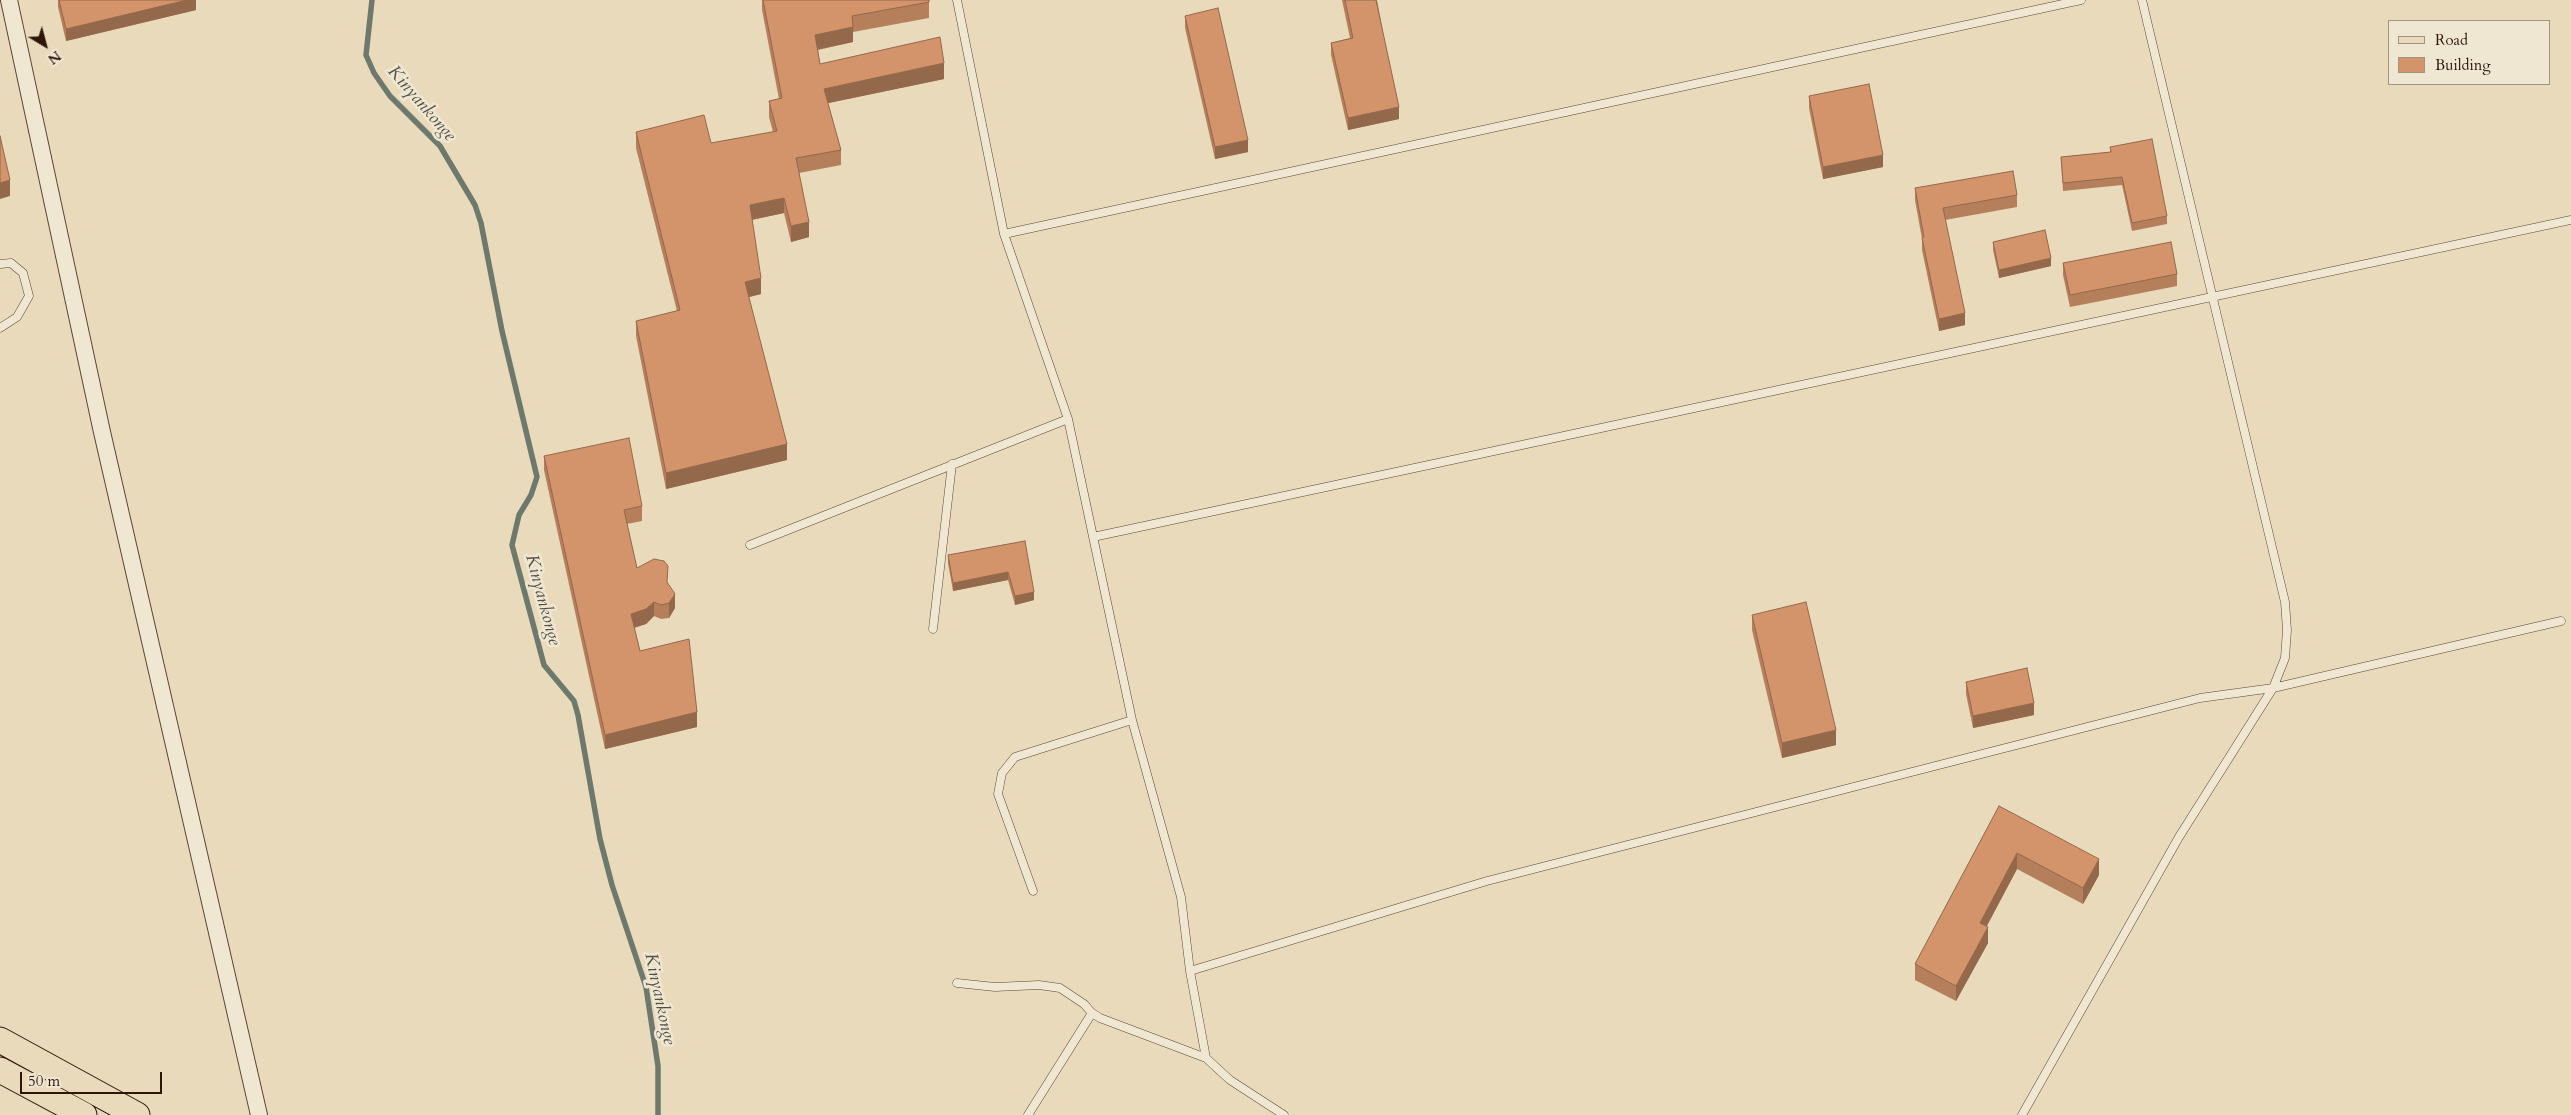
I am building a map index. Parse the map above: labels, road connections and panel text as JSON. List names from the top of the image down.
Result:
{
  "water": ["Kinyankonge"],
  "legend": ["Road", "Building"],
  "scale_bar": "50 m",
  "north": "bottom right"
}
